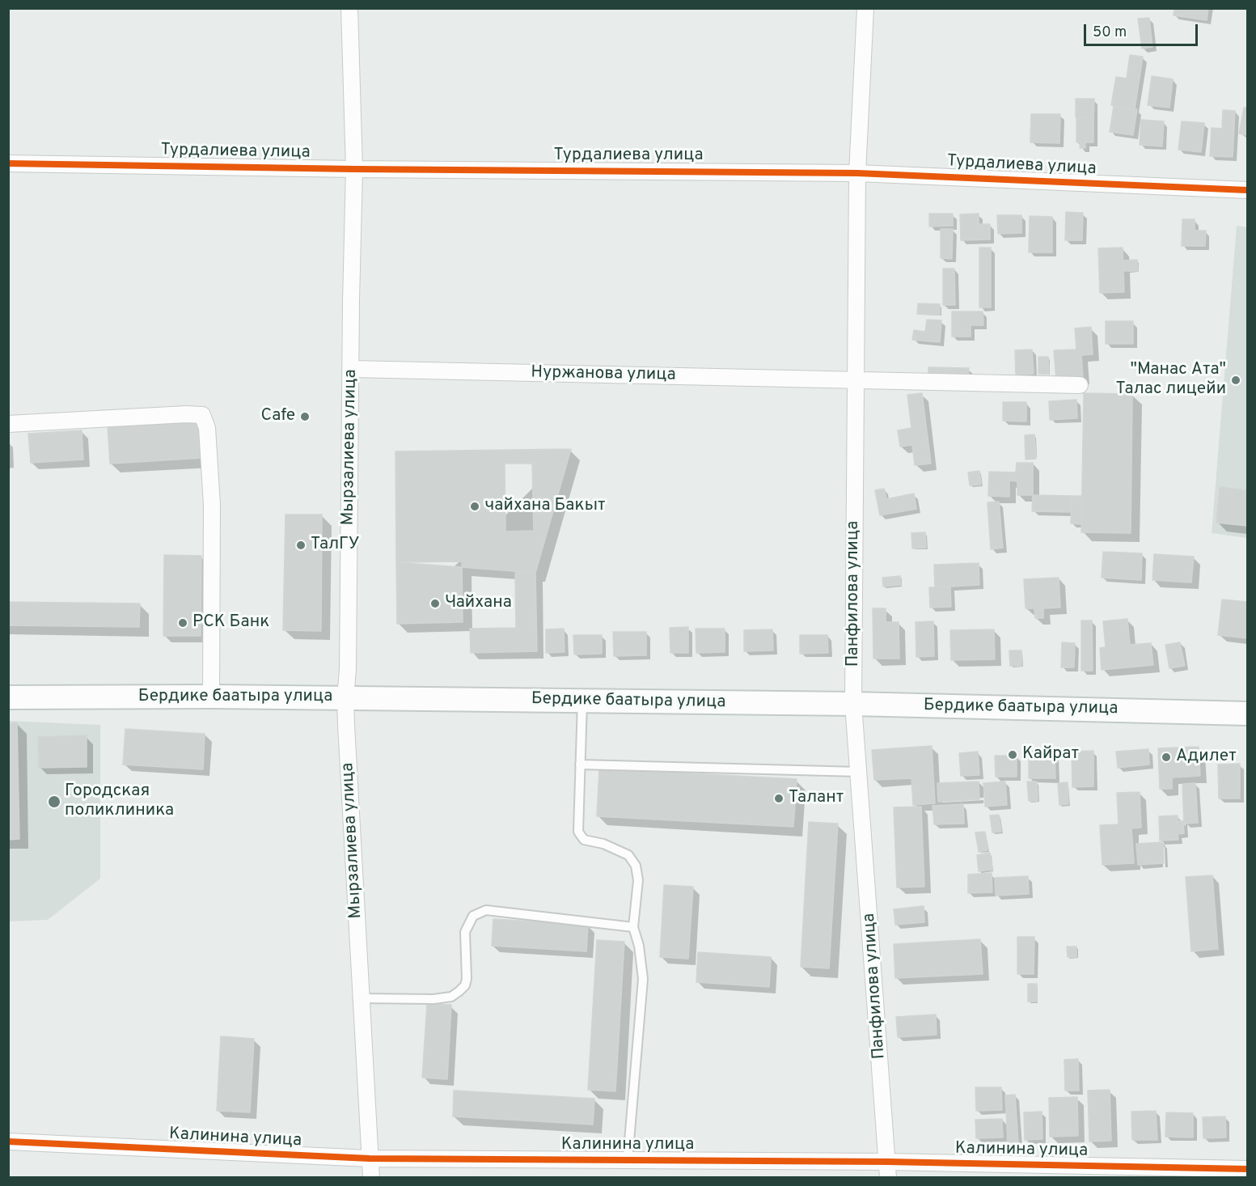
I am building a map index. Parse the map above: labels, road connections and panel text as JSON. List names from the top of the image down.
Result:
{
  "streets": {
    "street": [
      "Турдалиева улица",
      "Нуржанова улица",
      "Мырзалиева улица",
      "Панфилова улица",
      "Бердике баатыра улица",
      "Калинина улица"
    ]
  },
  "crossings": [
    ["Турдалиева улица", "Мырзалиева улица"],
    ["Турдалиева улица", "Панфилова улица"],
    ["Нуржанова улица", "Мырзалиева улица"],
    ["Нуржанова улица", "Панфилова улица"],
    ["Мырзалиева улица", "Бердике баатыра улица"],
    ["Мырзалиева улица", "Калинина улица"],
    ["Панфилова улица", "Бердике баатыра улица"],
    ["Панфилова улица", "Калинина улица"]
  ],
  "places": [
    "\"Манас Ата\" Талас лицейи",
    "Cafe",
    "чайхана Бакыт",
    "ТалГУ",
    "Чайхана",
    "РСК Банк",
    "Кайрат",
    "Адилет",
    "Талант",
    "Городская поликлиника"
  ],
  "scale_bar": "50 m"
}
